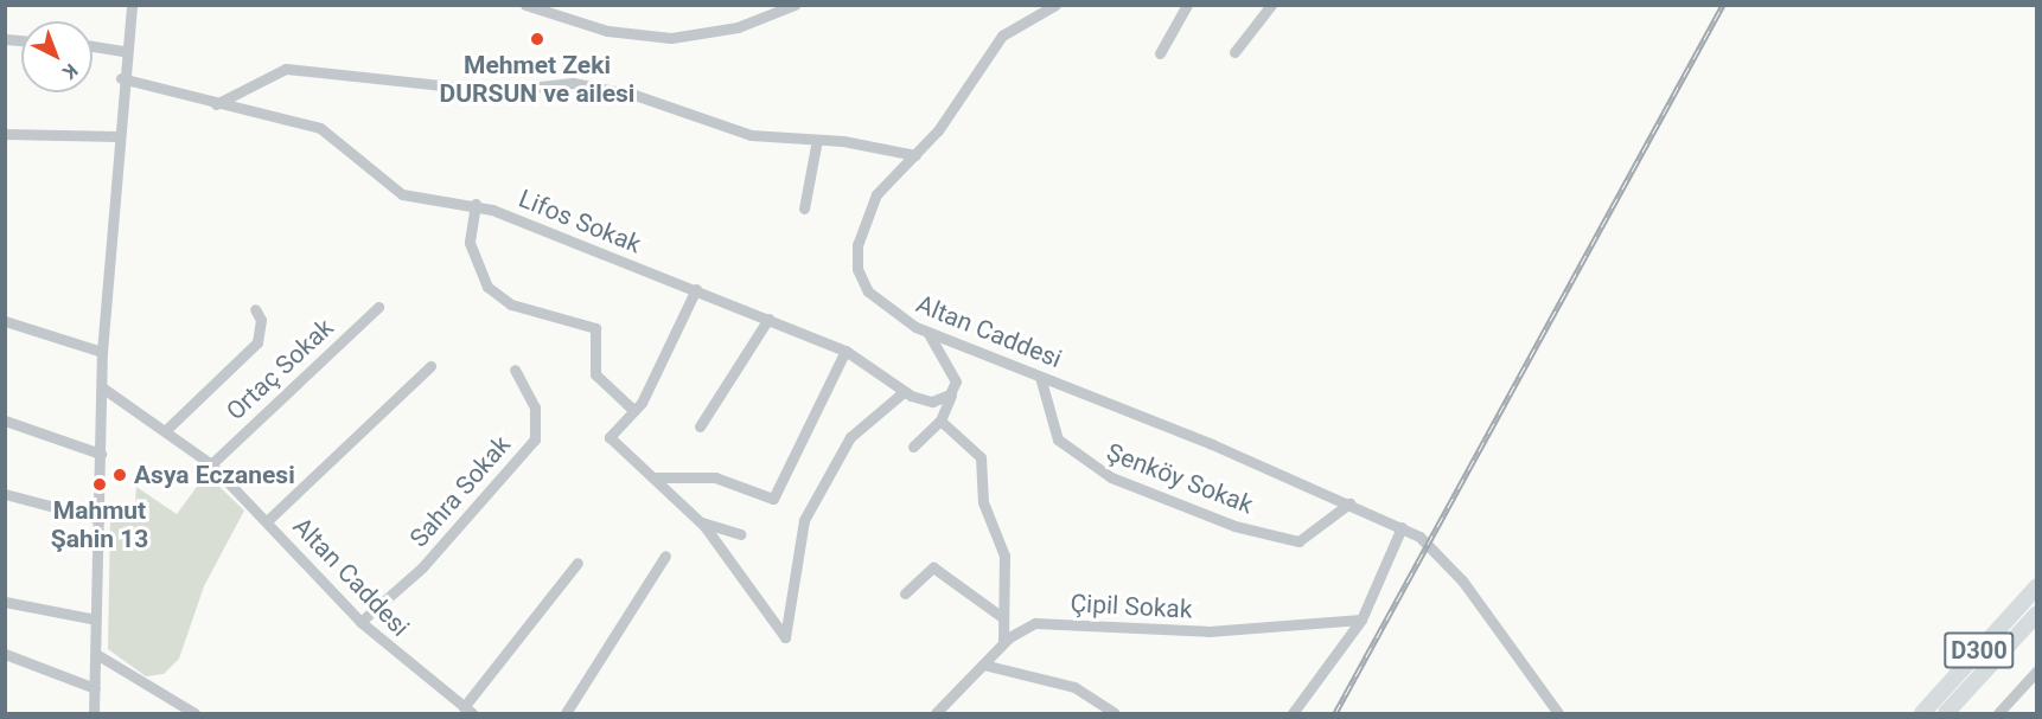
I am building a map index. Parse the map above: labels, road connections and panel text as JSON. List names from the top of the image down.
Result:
{
  "streets": {
    "highway": ["D300"],
    "street": [
      "Lifos Sokak",
      "Altan Caddesi",
      "Ortaç Sokak",
      "Şenköy Sokak",
      "Sahra Sokak",
      "Çipil Sokak"
    ]
  },
  "crossings": [
    ["Altan Caddesi", "Ortaç Sokak"],
    ["Altan Caddesi", "Şenköy Sokak"],
    ["Altan Caddesi", "Sahra Sokak"]
  ],
  "places": ["Mehmet Zeki DURSUN ve ailesi", "Asya Eczanesi", "Mahmut Şahin 13"],
  "north": "bottom right"
}
